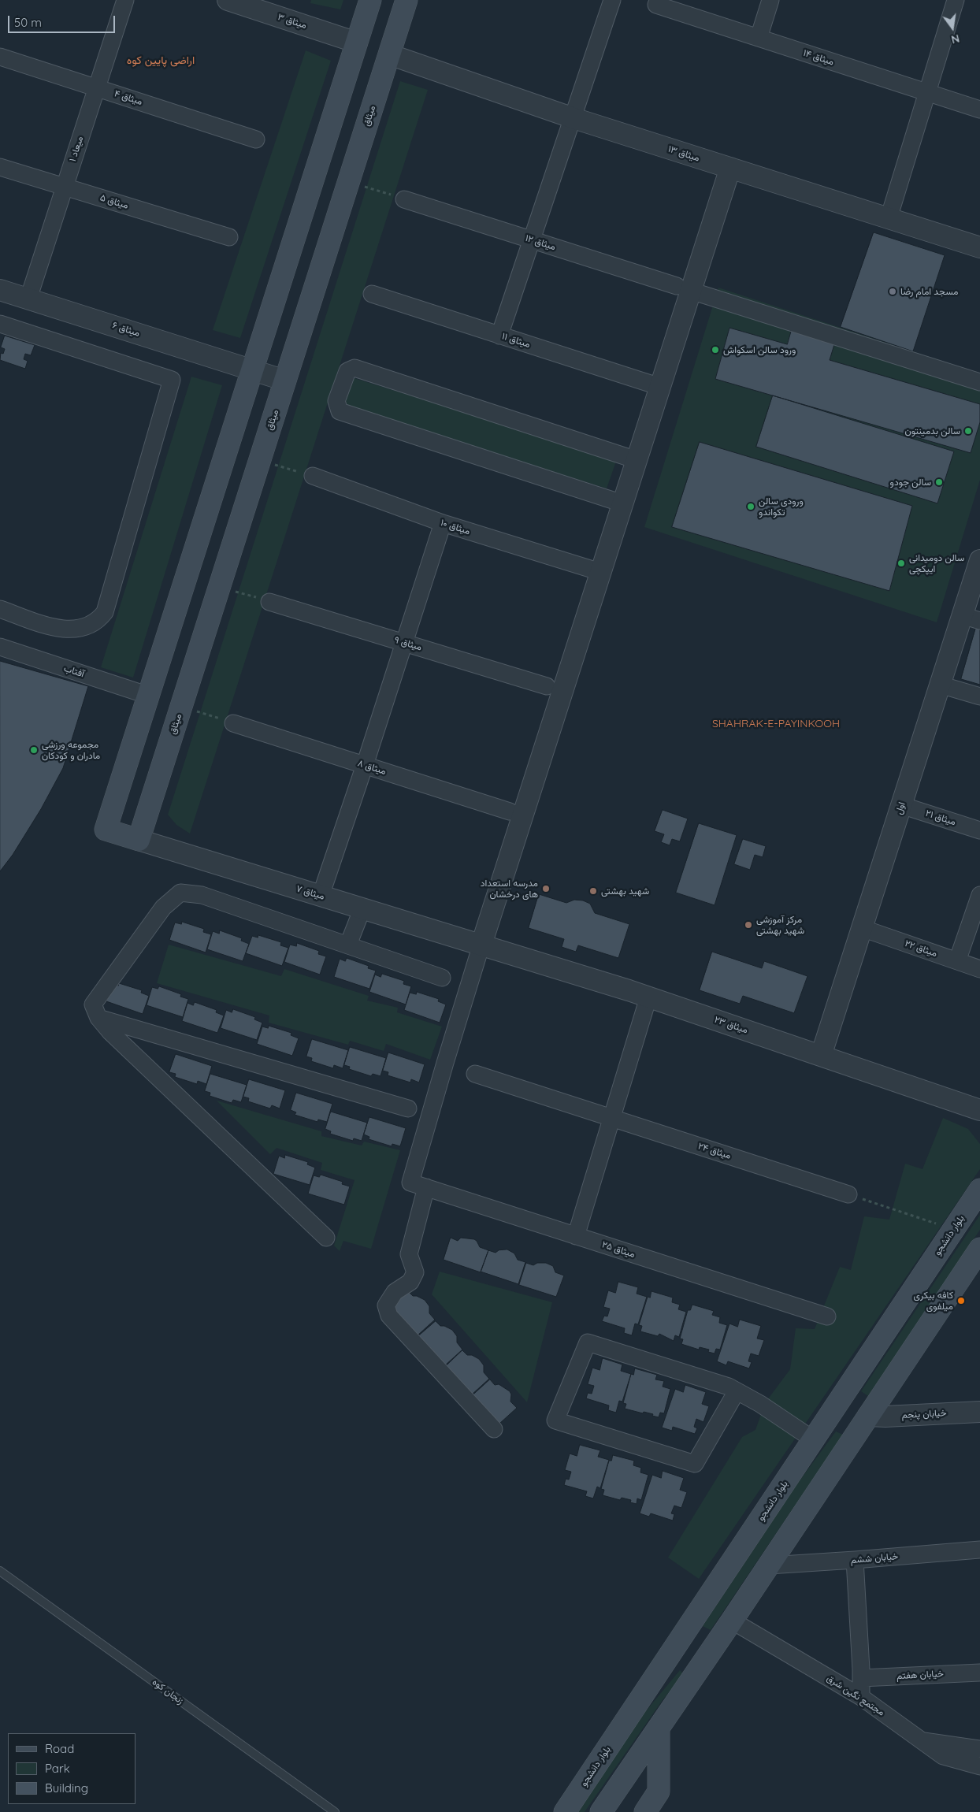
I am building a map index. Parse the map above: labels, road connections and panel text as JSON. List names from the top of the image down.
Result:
{
  "streets": {
    "main road": ["میثاق", "بلوار دانشجو"],
    "street": [
      "میثاق ۳",
      "میثاق ۱۴",
      "میثاق ۴",
      "میعاد ۱",
      "میثاق ۱۳",
      "میثاق ۵",
      "میثاق ۱۲",
      "میثاق ۶",
      "میثاق ۱۱",
      "میثاق ۱۰",
      "میثاق ۹",
      "آفتاب",
      "میثاق ۸",
      "اول",
      "میثاق ۲۱",
      "میثاق ۷",
      "میثاق ۲۲",
      "میثاق ۲۳",
      "میثاق ۲۴",
      "میثاق ۲۵",
      "خیابان پنجم",
      "خیابان ششم",
      "خیابان هفتم",
      "مجتمع نگین شرق"
    ],
    "lane": ["زنجان کوه"]
  },
  "crossings": [
    ["میثاق ۴", "میعاد ۱"],
    ["میثاق", "میثاق ۱۳"],
    ["میثاق", "میثاق ۶"],
    ["میثاق", "میثاق ۷"],
    ["میعاد ۱", "میثاق ۵"],
    ["میعاد ۱", "میثاق ۶"],
    ["اول", "میثاق ۲۱"],
    ["اول", "میثاق ۲۲"],
    ["اول", "میثاق ۲۳"],
    ["میثاق ۷", "میثاق ۲۳"]
  ],
  "districts": ["اراضی پایین کوه", "SHAHRAK-E-PAYINKOOH"],
  "places": [
    "مسجد امام رضا",
    "ورود سالن اسکواش",
    "سالن بدمینتون",
    "سالن جودو",
    "ورودی سالن تکواندو",
    "سالن دومیدانی ایپکچی",
    "مجموعه ورزشی مادران و کودکان",
    "مدرسه استعداد های درخشان",
    "شهید بهشتی",
    "مرکز آموزشی شهید بهشتی",
    "کافه بیکری میلفوی"
  ],
  "legend": ["Road", "Park", "Building"],
  "scale_bar": "50 m",
  "north": "bottom"
}
